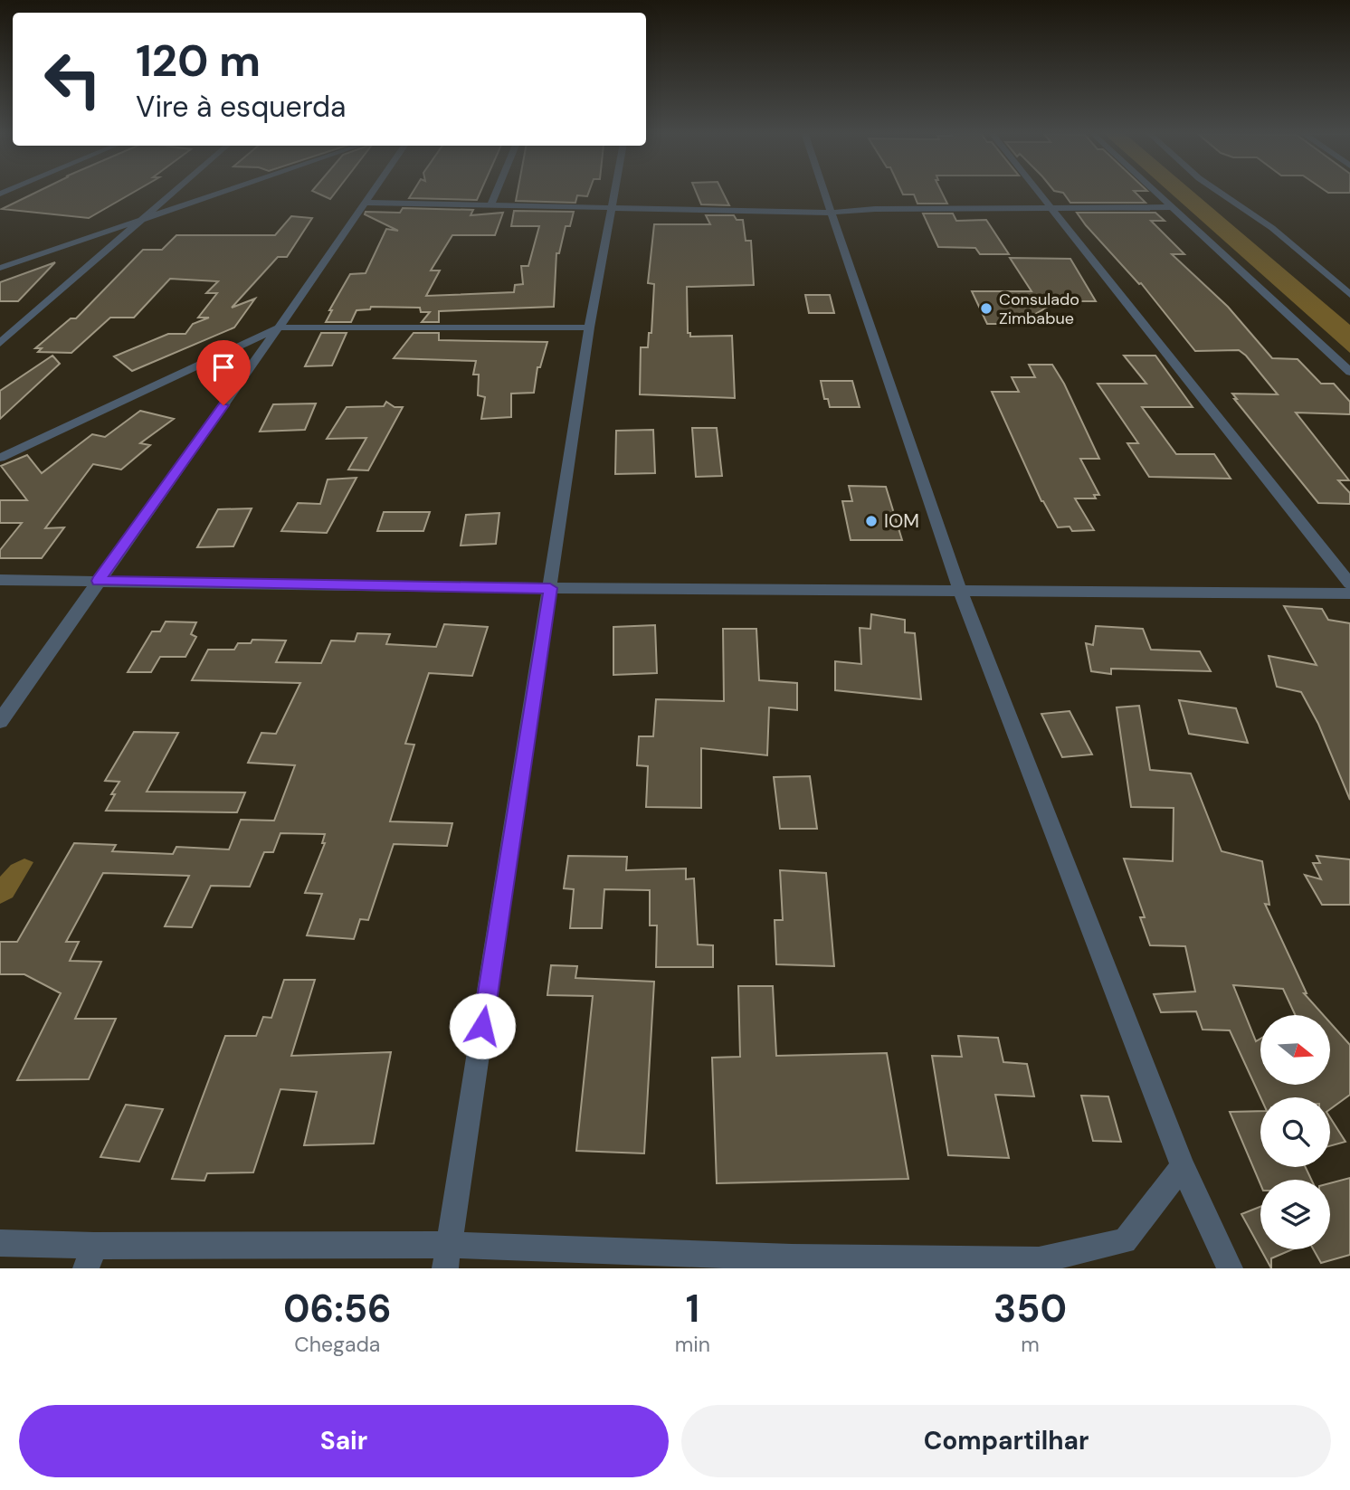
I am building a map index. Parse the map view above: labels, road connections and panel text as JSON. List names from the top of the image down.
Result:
{
  "places": ["Consulado Zimbabue", "IOM"],
  "north": "right",
  "page": {
    "turn": ["120 m", "Vire à esquerda"],
    "eta": [
      "06:56",
      "Chegada",
      "1",
      "min",
      "350",
      "m"
    ],
    "buttons": ["Sair", "Compartilhar"]
  }
}
